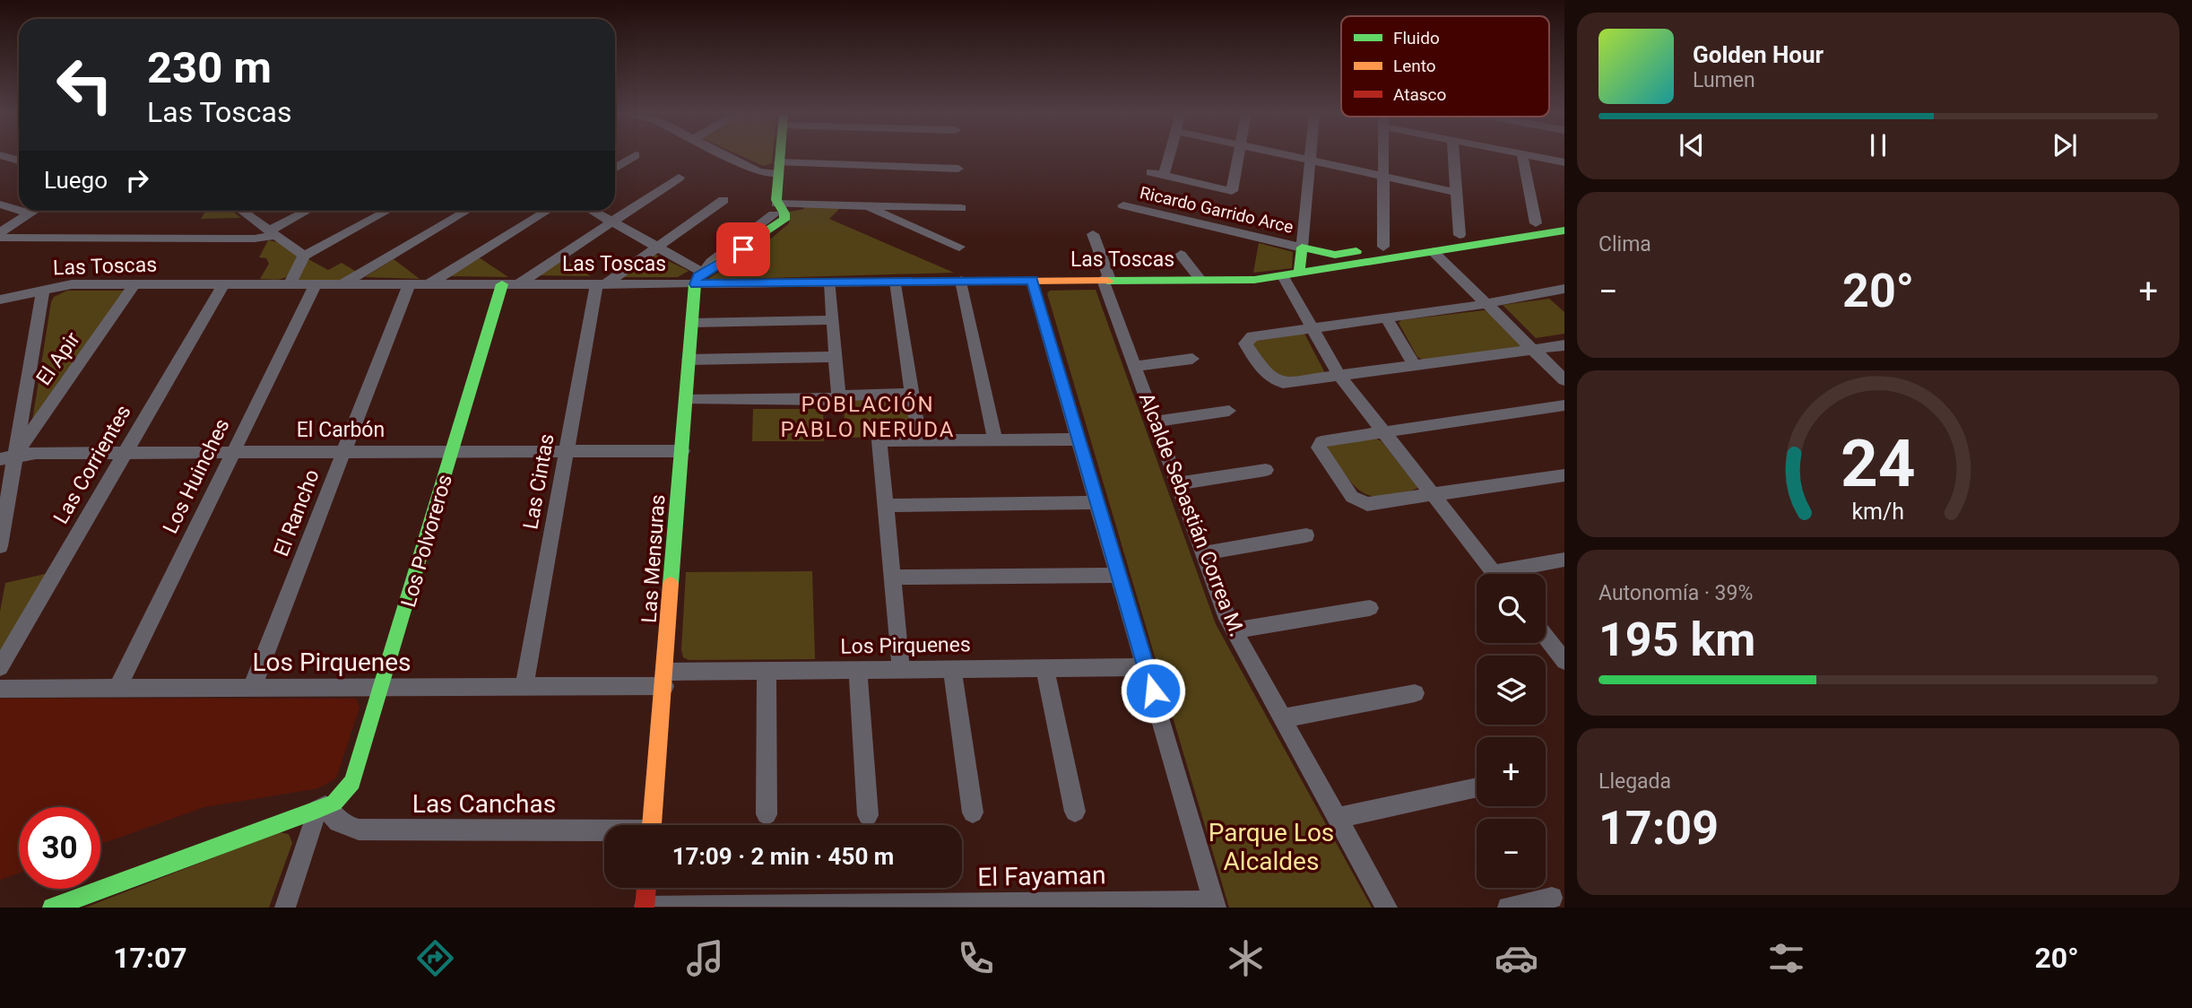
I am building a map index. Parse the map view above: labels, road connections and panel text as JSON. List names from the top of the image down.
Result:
{
  "streets": {
    "street": [
      "Ricardo Garrido Arce",
      "Las Toscas",
      "El Apir",
      "El Carbón",
      "Las Corrientes",
      "Los Huinches",
      "Las Cintas",
      "El Rancho",
      "Alcalde Sebastián Correa M.",
      "Los Polvoreros",
      "Las Mensuras",
      "Los Pirquenes",
      "Las Canchas",
      "El Fayaman"
    ]
  },
  "crossings": [
    ["Las Toscas", "El Apir"],
    ["Las Toscas", "Las Corrientes"],
    ["Las Toscas", "Los Huinches"],
    ["Las Toscas", "Las Cintas"],
    ["Las Toscas", "El Rancho"],
    ["Las Toscas", "Alcalde Sebastián Correa M."],
    ["Las Toscas", "Los Polvoreros"],
    ["Las Toscas", "Las Mensuras"],
    ["El Apir", "El Carbón"],
    ["El Carbón", "Las Corrientes"],
    ["El Carbón", "Los Huinches"],
    ["El Carbón", "Las Cintas"],
    ["El Carbón", "El Rancho"],
    ["El Carbón", "Los Polvoreros"],
    ["El Carbón", "Las Mensuras"],
    ["Los Huinches", "Los Pirquenes"],
    ["Las Cintas", "Los Pirquenes"],
    ["El Rancho", "Los Pirquenes"],
    ["Los Polvoreros", "Los Pirquenes"],
    ["Los Polvoreros", "Las Canchas"],
    ["Las Mensuras", "Los Pirquenes"]
  ],
  "districts": ["POBLACIÓN PABLO NERUDA"],
  "parks": ["Parque Los Alcaldes"],
  "legend": ["Fluido", "Lento", "Atasco"],
  "page": {
    "turn": ["230 m", "Las Toscas"],
    "song": ["Golden Hour", "Lumen"],
    "then": "Luego",
    "tile": [
      "Clima",
      ["Autonomía · 39%", "195 km"],
      ["Llegada", "17:09"]
    ],
    "heat": ["−", "20°", "+"],
    "map_buttons": ["+", "−"],
    "limit": "30",
    "trip": "17:09 · 2 min · 450 m",
    "tabs": ["17:07", "20°"],
    "gauge": ["24", "km/h"]
  }
}
